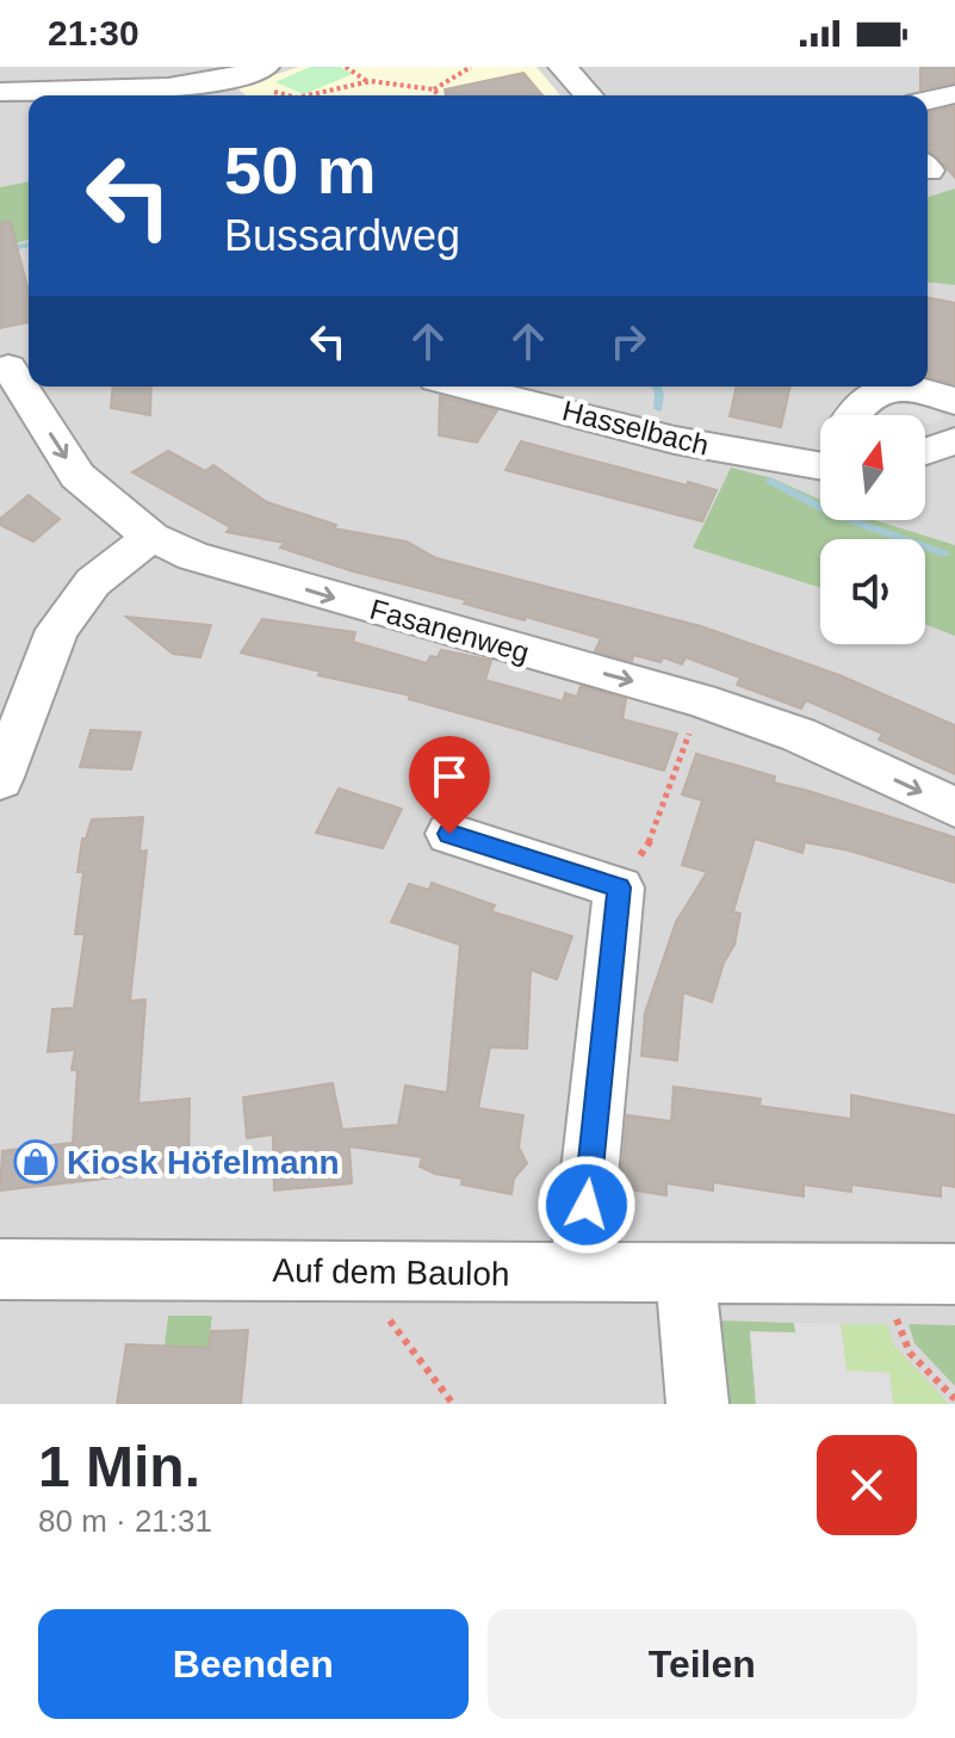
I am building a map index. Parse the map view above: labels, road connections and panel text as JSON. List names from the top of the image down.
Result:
{
  "streets": {
    "street": ["Hasselbach", "Fasanenweg", "Auf dem Bauloh"]
  },
  "one_way": ["Fasanenweg"],
  "places": {
    "shop": ["Kiosk Höfelmann"]
  },
  "north": "top",
  "page": {
    "status": "21:30",
    "turn": ["50 m", "Bussardweg"],
    "heading": ["1 Min.", "80 m · 21:31"],
    "buttons": ["Beenden", "Teilen"]
  }
}
